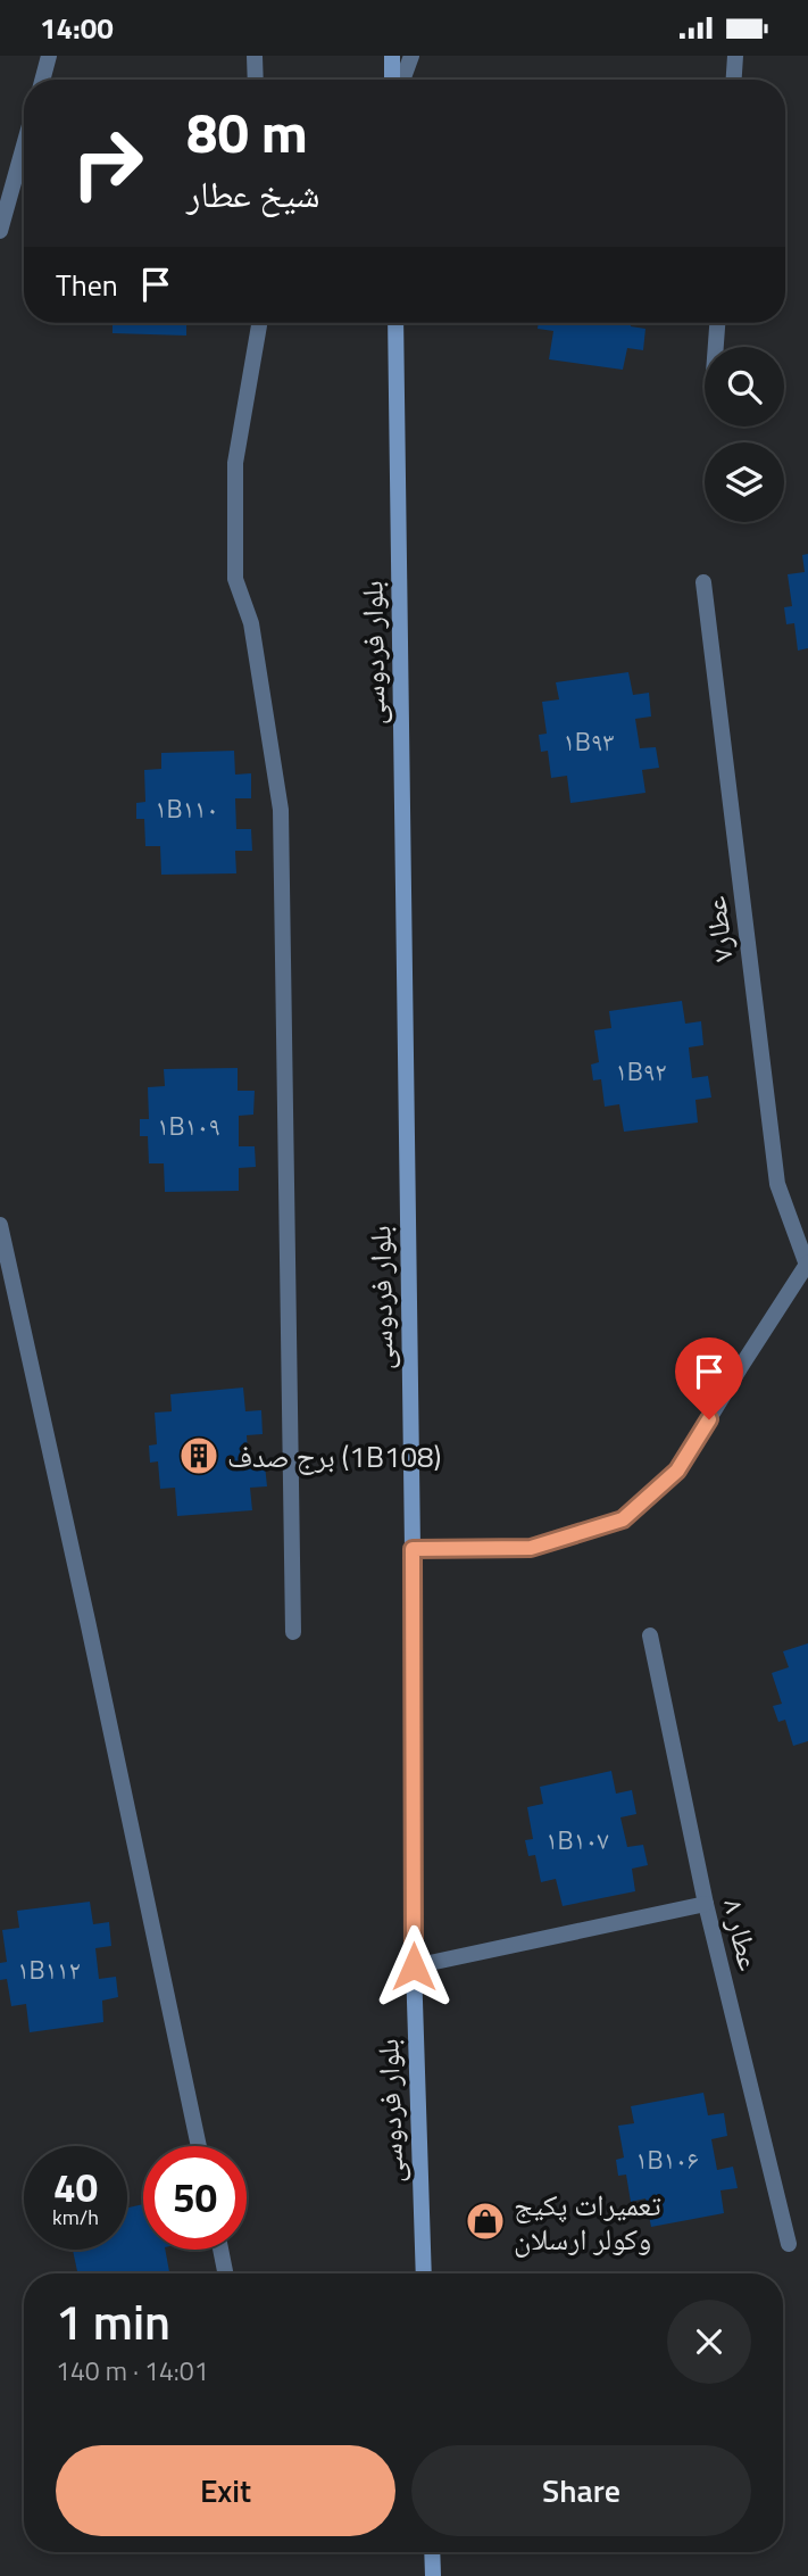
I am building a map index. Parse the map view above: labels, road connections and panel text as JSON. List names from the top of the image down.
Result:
{
  "streets": {
    "main road": ["بلوار فردوسی"],
    "street": ["عطار۷", "عطار ۸"]
  },
  "places": {
    "building": ["برج صدف (1B108)"],
    "shop": ["تعمیرات پکیج وکولر ارسلان"]
  },
  "house_numbers": [
    "۱B۹۳",
    "۱B۱۱۰",
    "۱B۹۲",
    "۱B۱۰۹",
    "۱B۱۰۷",
    "۱B۱۱۲",
    "۱B۱۰۶"
  ],
  "page": {
    "status": "14:00",
    "turn": ["80 m", "شیخ عطار"],
    "then": "Then",
    "speed": "40 km/h",
    "limit": "50",
    "heading": ["1 min", "140 m · 14:01"],
    "buttons": ["Exit", "Share"]
  }
}
